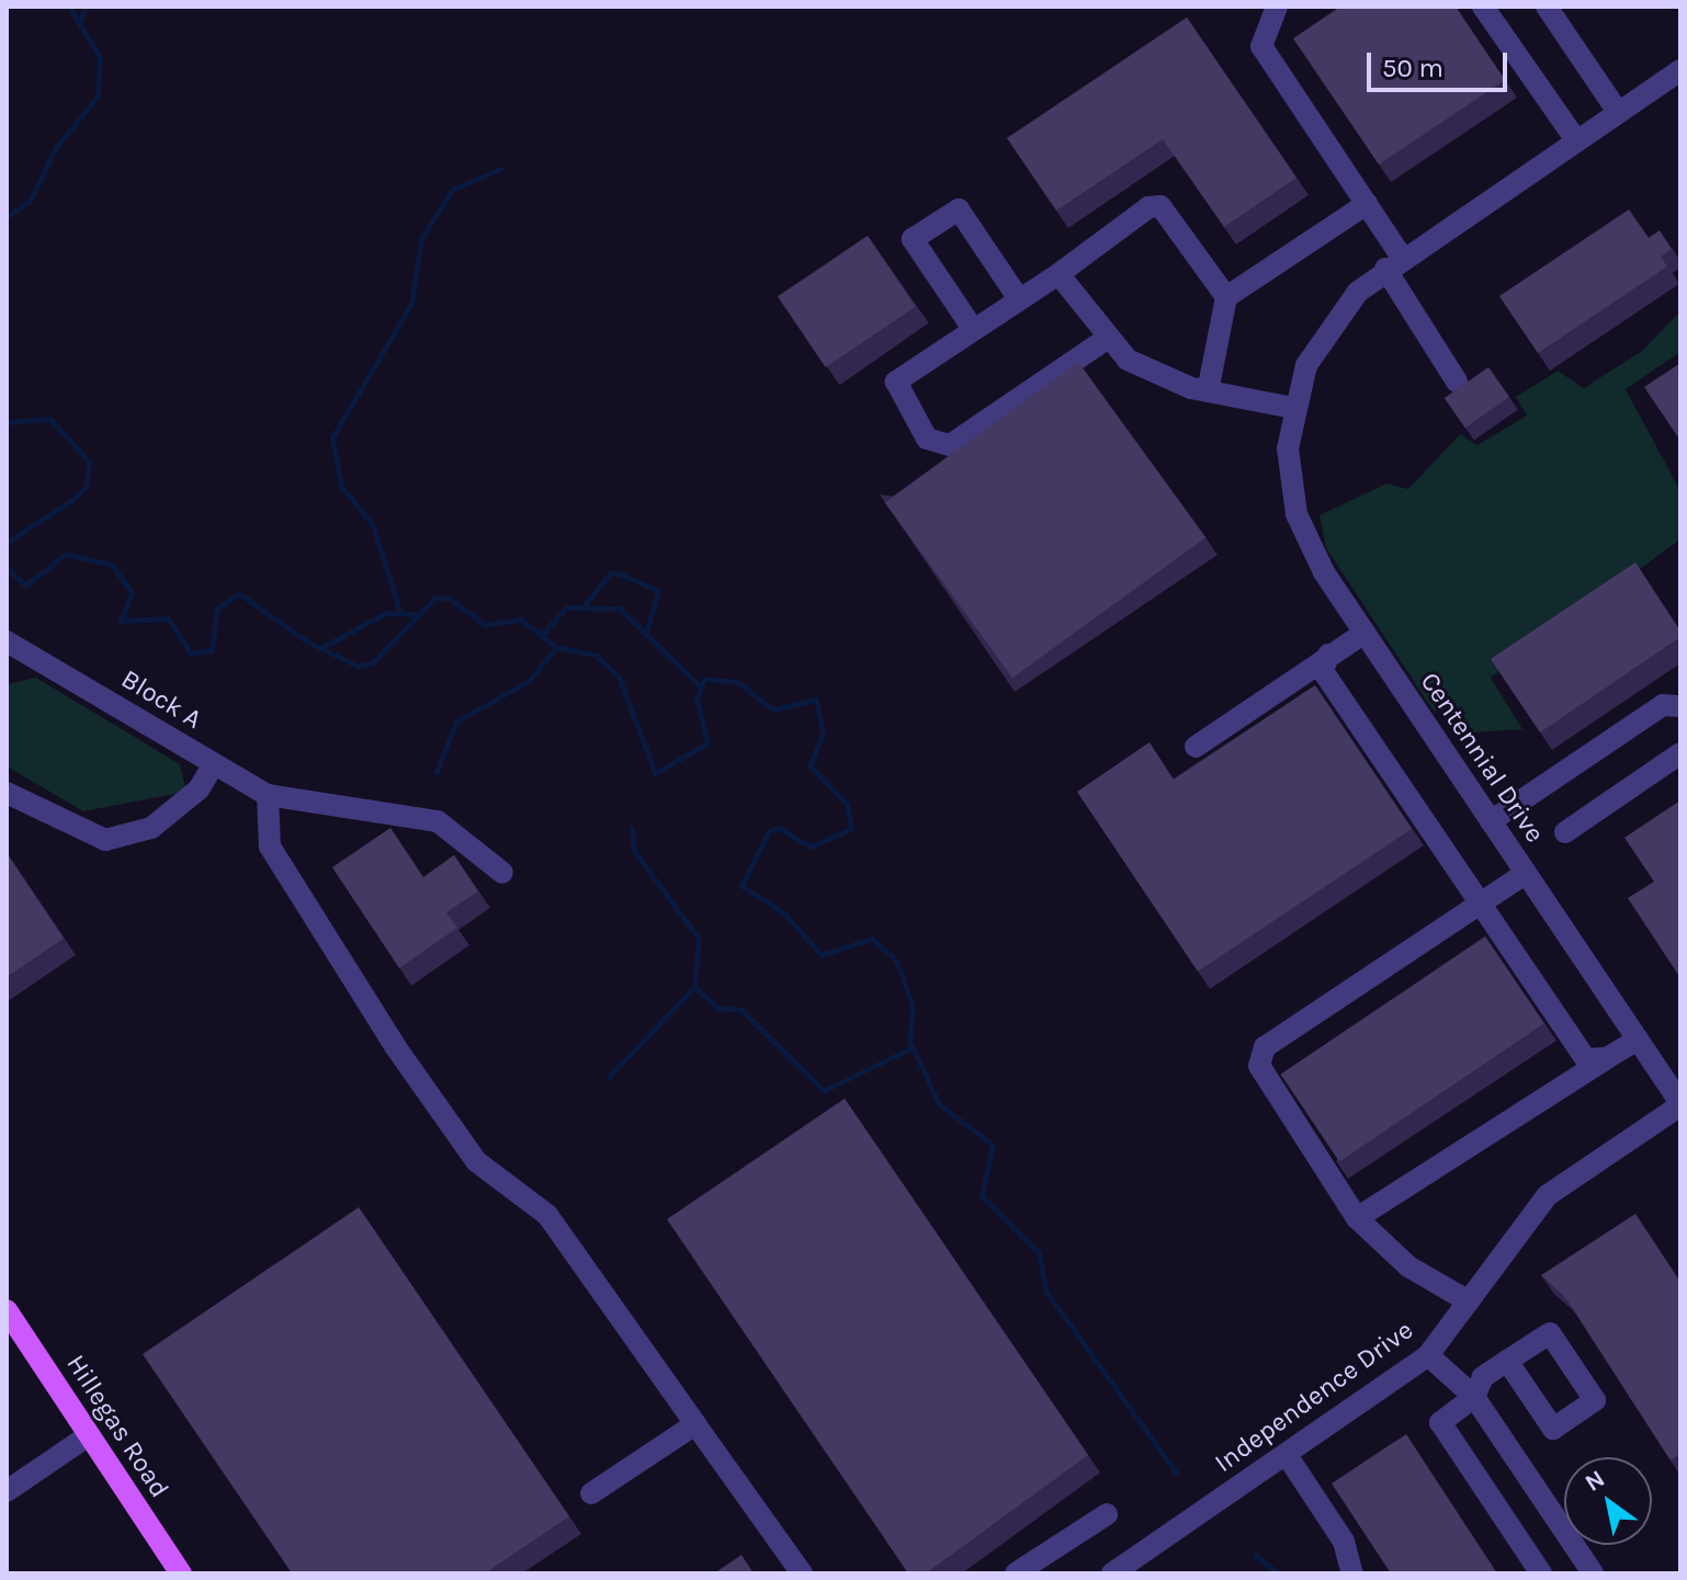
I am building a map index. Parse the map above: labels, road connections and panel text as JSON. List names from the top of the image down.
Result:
{
  "streets": {
    "main road": ["Hillegas Road"],
    "street": ["Block A", "Centennial Drive", "Independence Drive"]
  },
  "crossings": [
    ["Centennial Drive", "Independence Drive"]
  ],
  "scale_bar": "50 m",
  "north": "top left"
}
